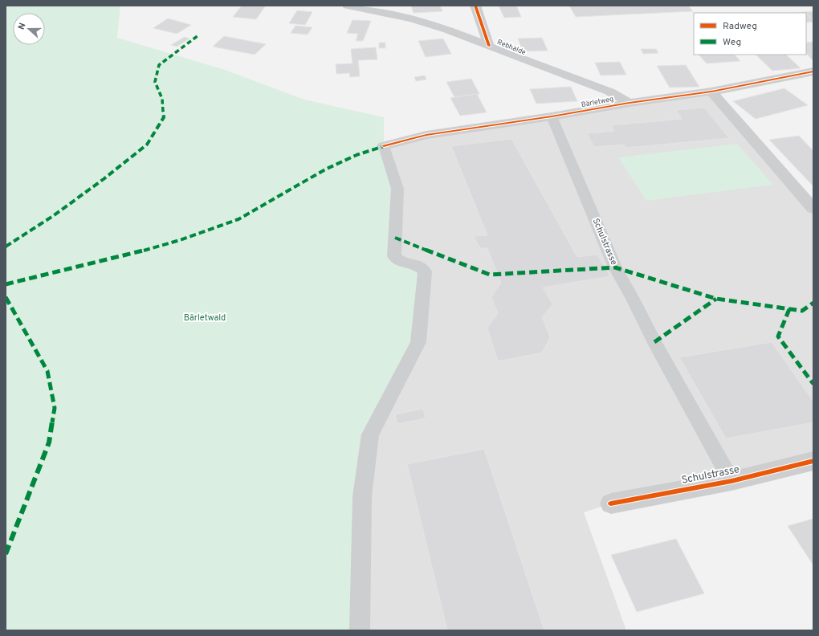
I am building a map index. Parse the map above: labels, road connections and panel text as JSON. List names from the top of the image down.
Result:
{
  "streets": {
    "street": ["Rebhalde", "Bärletweg", "Schulstrasse"]
  },
  "crossings": [
    ["Rebhalde", "Bärletweg"],
    ["Bärletweg", "Schulstrasse"]
  ],
  "parks": ["Bärletwald"],
  "legend": ["Radweg", "Weg"],
  "north": "left"
}
